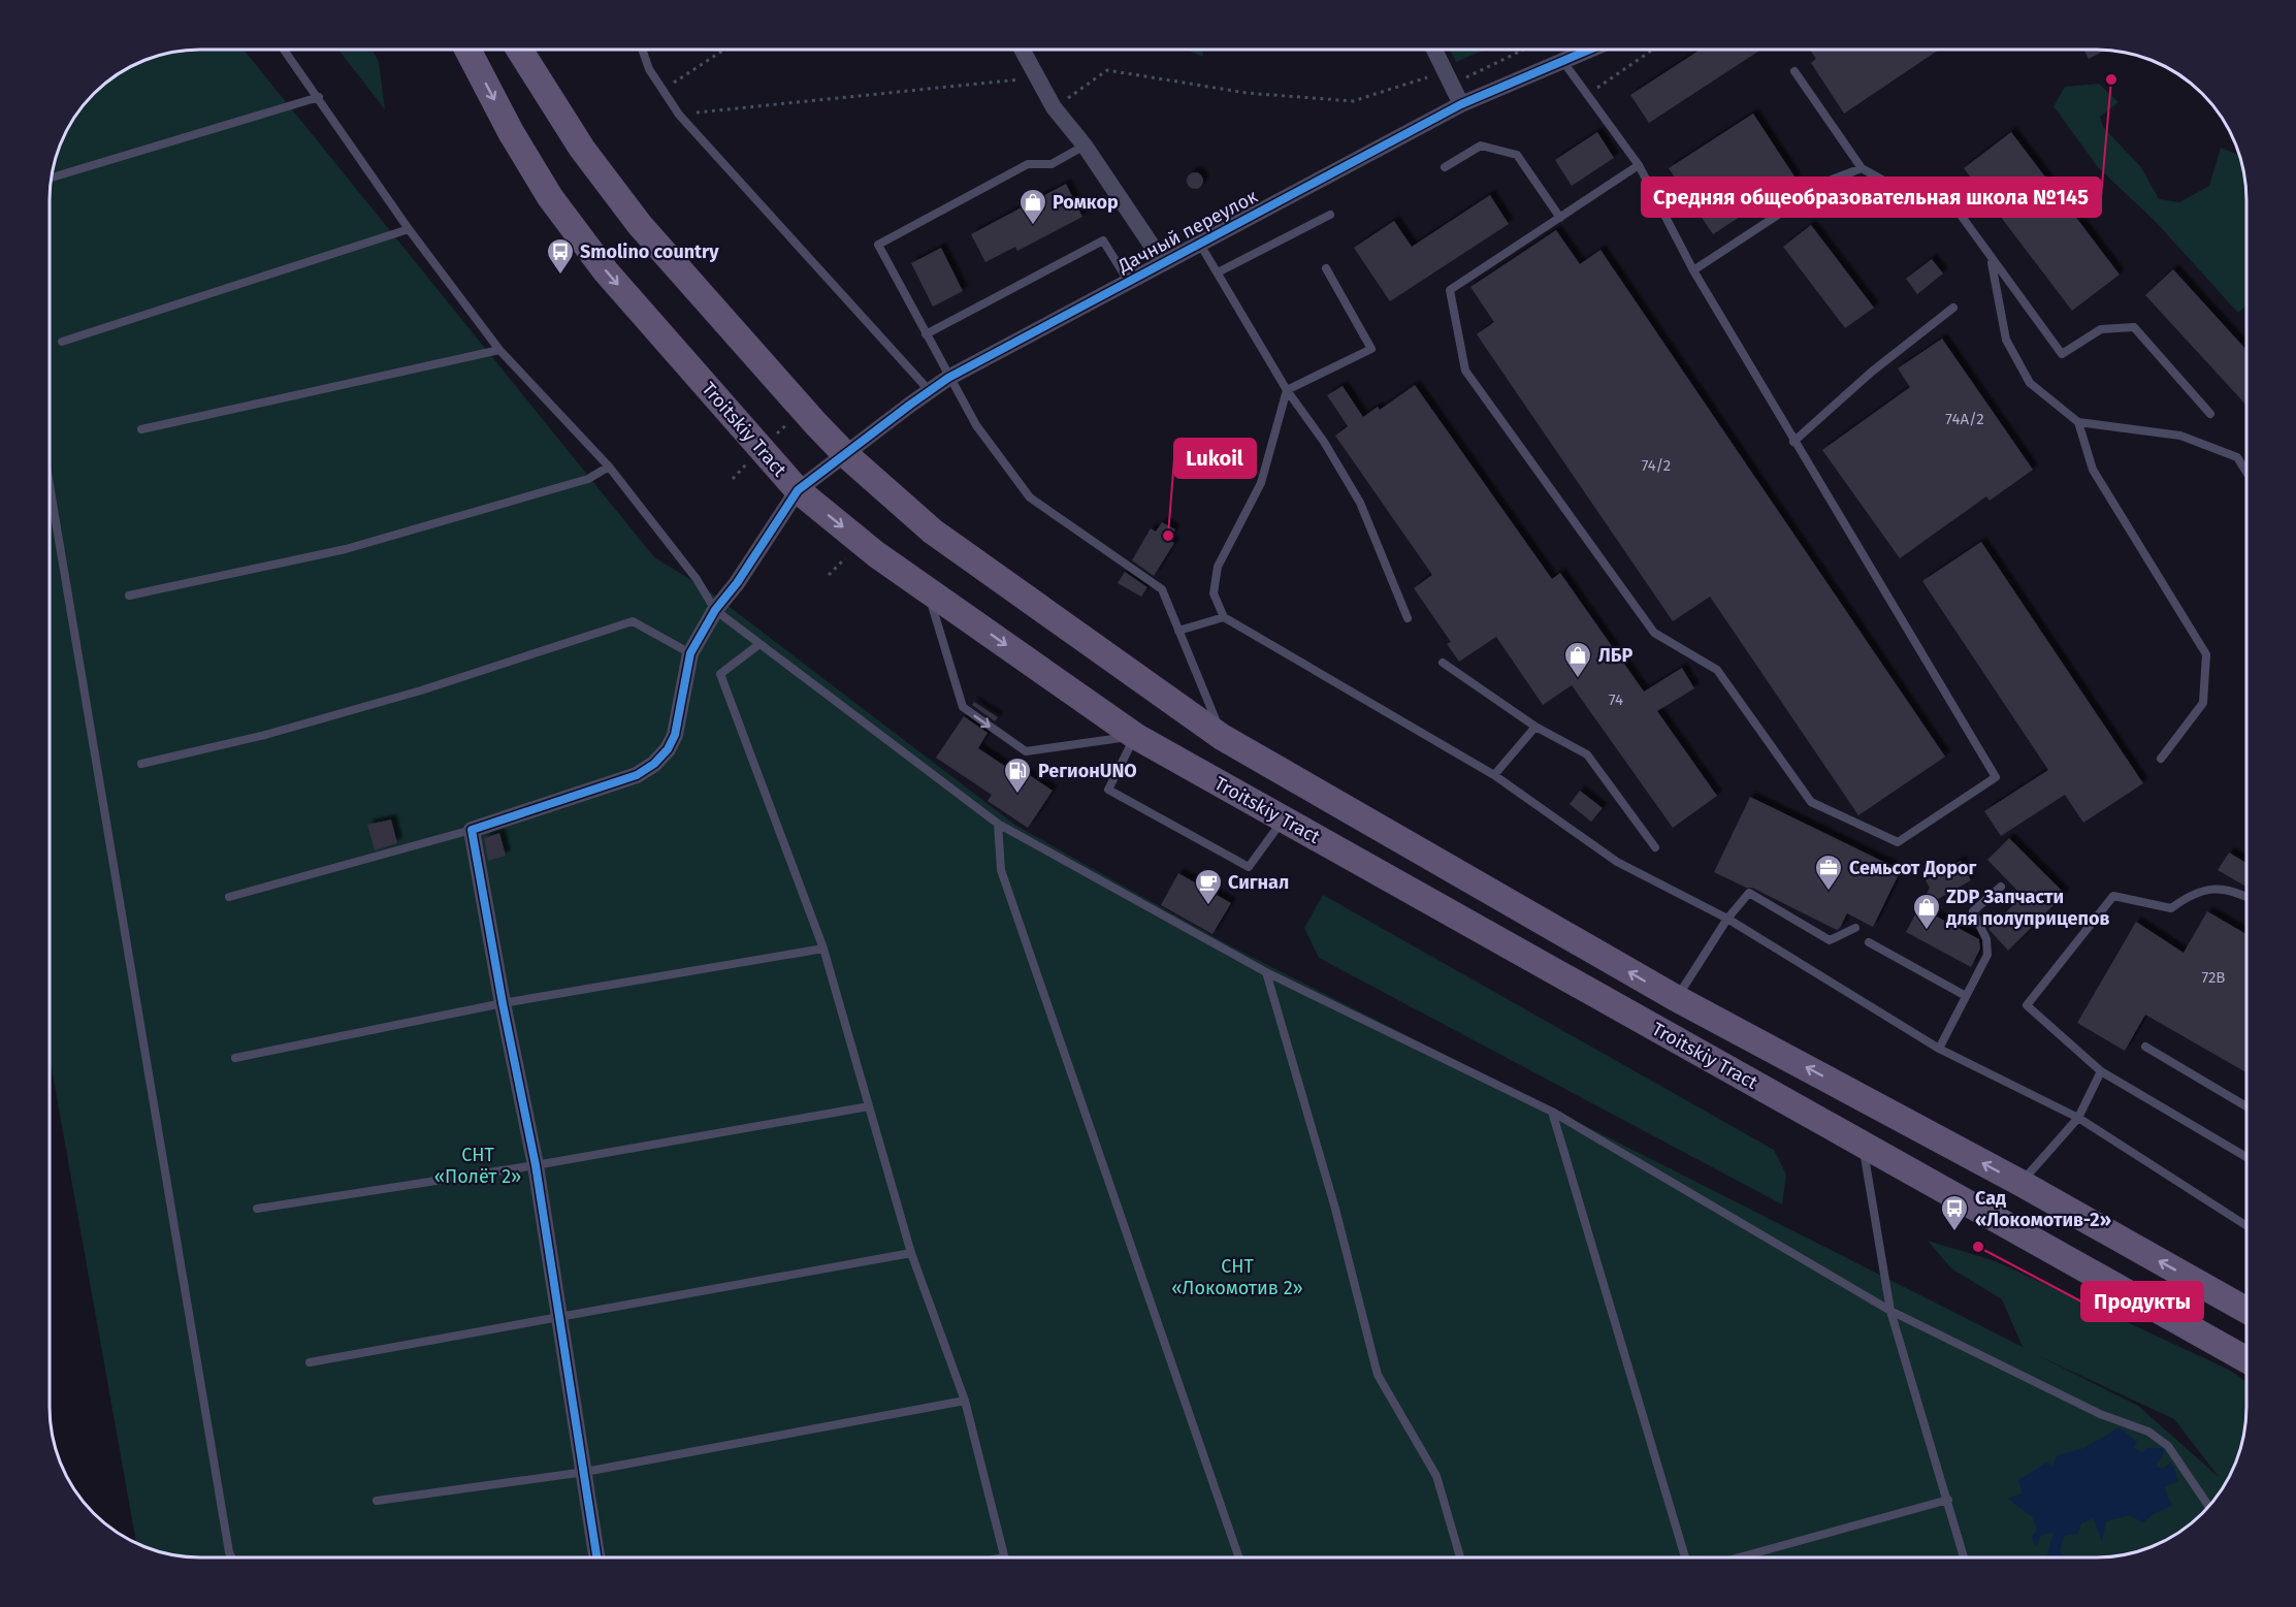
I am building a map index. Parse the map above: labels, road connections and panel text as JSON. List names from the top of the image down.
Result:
{
  "streets": {
    "main road": ["Troitskiy Tract"],
    "street": ["Дачный переулок"]
  },
  "crossings": [
    ["Дачный переулок", "Troitskiy Tract"]
  ],
  "parks": ["СНТ «Полёт 2»", "СНТ «Локомотив 2»"],
  "places": {
    "other": ["Средняя общеобразовательная школа №145", "Lukoil", "Продукты"],
    "shop": ["Ромкор", "ЛБР", "ZDP Запчасти для полуприцепов"],
    "bus stop": ["Smolino country", "Сад «Локомотив-2»"],
    "fuel station": ["РегионUNO"],
    "office": ["Семьсот Дорог"],
    "cafe": ["Сигнал"]
  },
  "house_numbers": [
    "74А/2",
    "74/2",
    "74",
    "72В"
  ]
}
